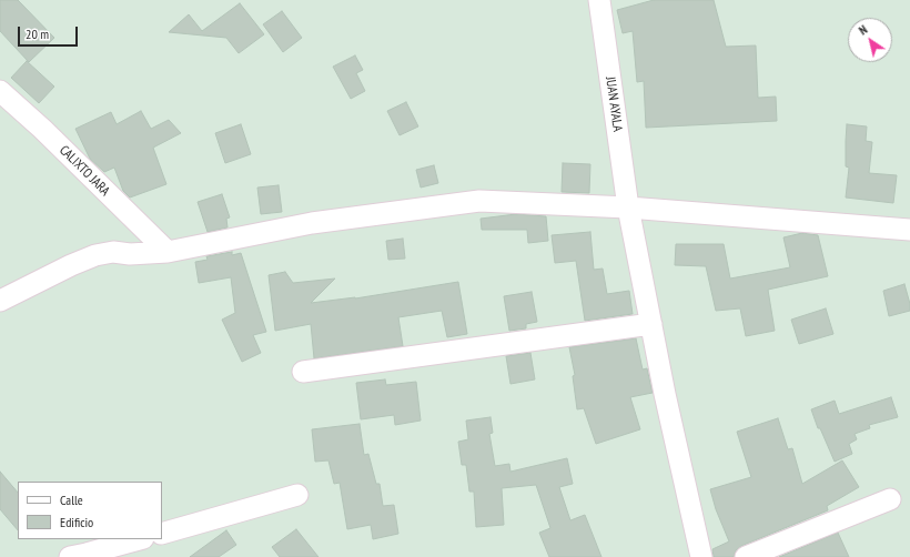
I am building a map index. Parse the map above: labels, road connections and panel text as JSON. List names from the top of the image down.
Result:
{
  "streets": {
    "street": ["JUAN AYALA", "CALIXTO JARA"]
  },
  "legend": ["Calle", "Edificio"],
  "scale_bar": "20 m",
  "north": "top left"
}
